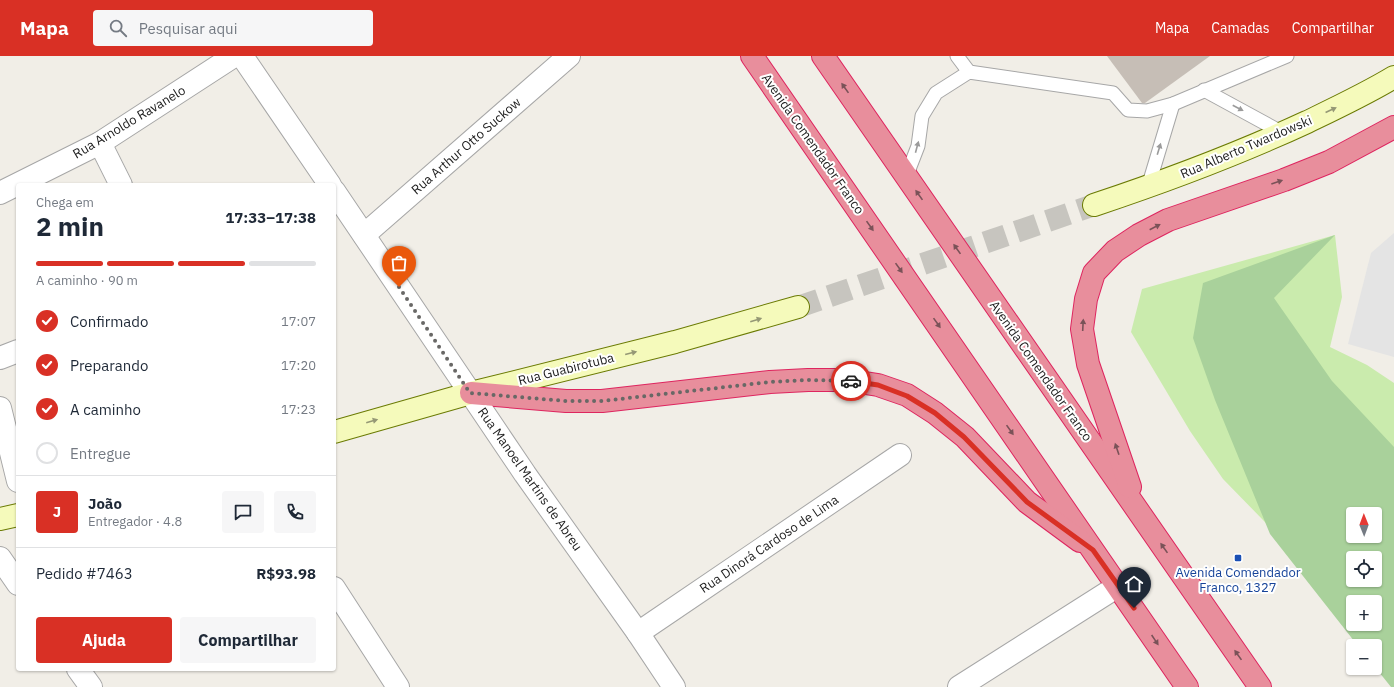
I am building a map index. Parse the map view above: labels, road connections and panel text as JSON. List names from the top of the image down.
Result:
{
  "streets": {
    "highway": ["Avenida Comendador Franco"],
    "main road": ["Rua Alberto Twardowski", "Rua Guabirotuba"],
    "street": [
      "Rua Arnoldo Ravanelo",
      "Rua Arthur Otto Suckow",
      "Rua Manoel Martins de Abreu",
      "Rua Dinorá Cardoso de Lima"
    ]
  },
  "crossings": [
    ["Rua Arthur Otto Suckow", "Rua Manoel Martins de Abreu"],
    ["Rua Guabirotuba", "Rua Manoel Martins de Abreu"],
    ["Rua Manoel Martins de Abreu", "Rua Dinorá Cardoso de Lima"]
  ],
  "one_way": ["Rua Alberto Twardowski", "Rua Guabirotuba"],
  "places": {
    "transit": ["Avenida Comendador Franco, 1327"]
  },
  "north": "top",
  "page": {
    "header": "Mapa",
    "search": "Pesquisar aqui",
    "nav": ["Mapa", "Camadas", "Compartilhar"],
    "heading": ["2 min", "Chega em", "17:33–17:38"],
    "panel": [
      "João",
      "Entregador · 4.8",
      "Pedido #7463",
      "R$93.98"
    ],
    "bar": "A caminho · 90 m",
    "list": [
      ["Confirmado", "17:07"],
      ["Preparando", "17:20"],
      ["A caminho", "17:23"],
      "Entregue"
    ],
    "round": "J",
    "map_buttons": ["+", "−"],
    "buttons": ["Ajuda", "Compartilhar"]
  }
}
